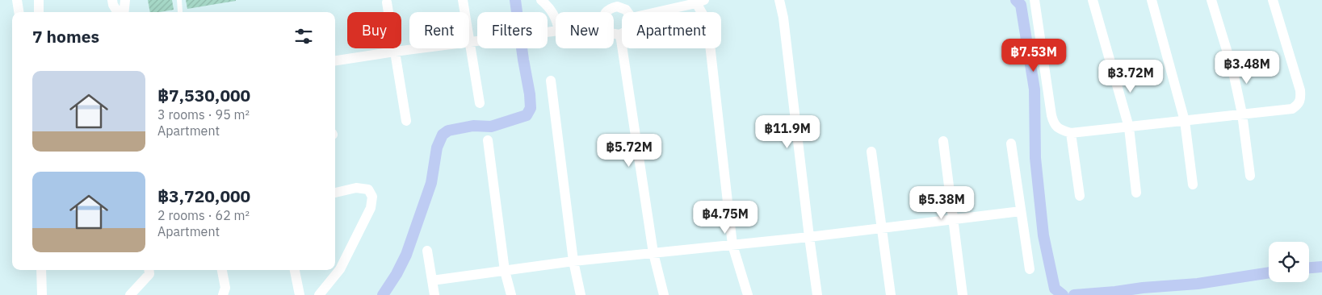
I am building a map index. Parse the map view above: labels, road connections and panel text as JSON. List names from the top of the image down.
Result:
{
  "page": {
    "chip": [
      "Buy",
      "Rent",
      "Filters",
      "New",
      "Apartment"
    ],
    "heading": "7 homes",
    "price": [
      "฿7.53M",
      "฿3.48M",
      "฿3.72M",
      "฿11.9M",
      "฿5.72M",
      "฿5.38M",
      "฿4.75M"
    ],
    "list": [
      {
        "name": "฿7,530,000",
        "note": "3 rooms · 95 m² · Apartment"
      },
      {
        "name": "฿3,720,000",
        "note": "2 rooms · 62 m² · Apartment"
      }
    ]
  }
}
